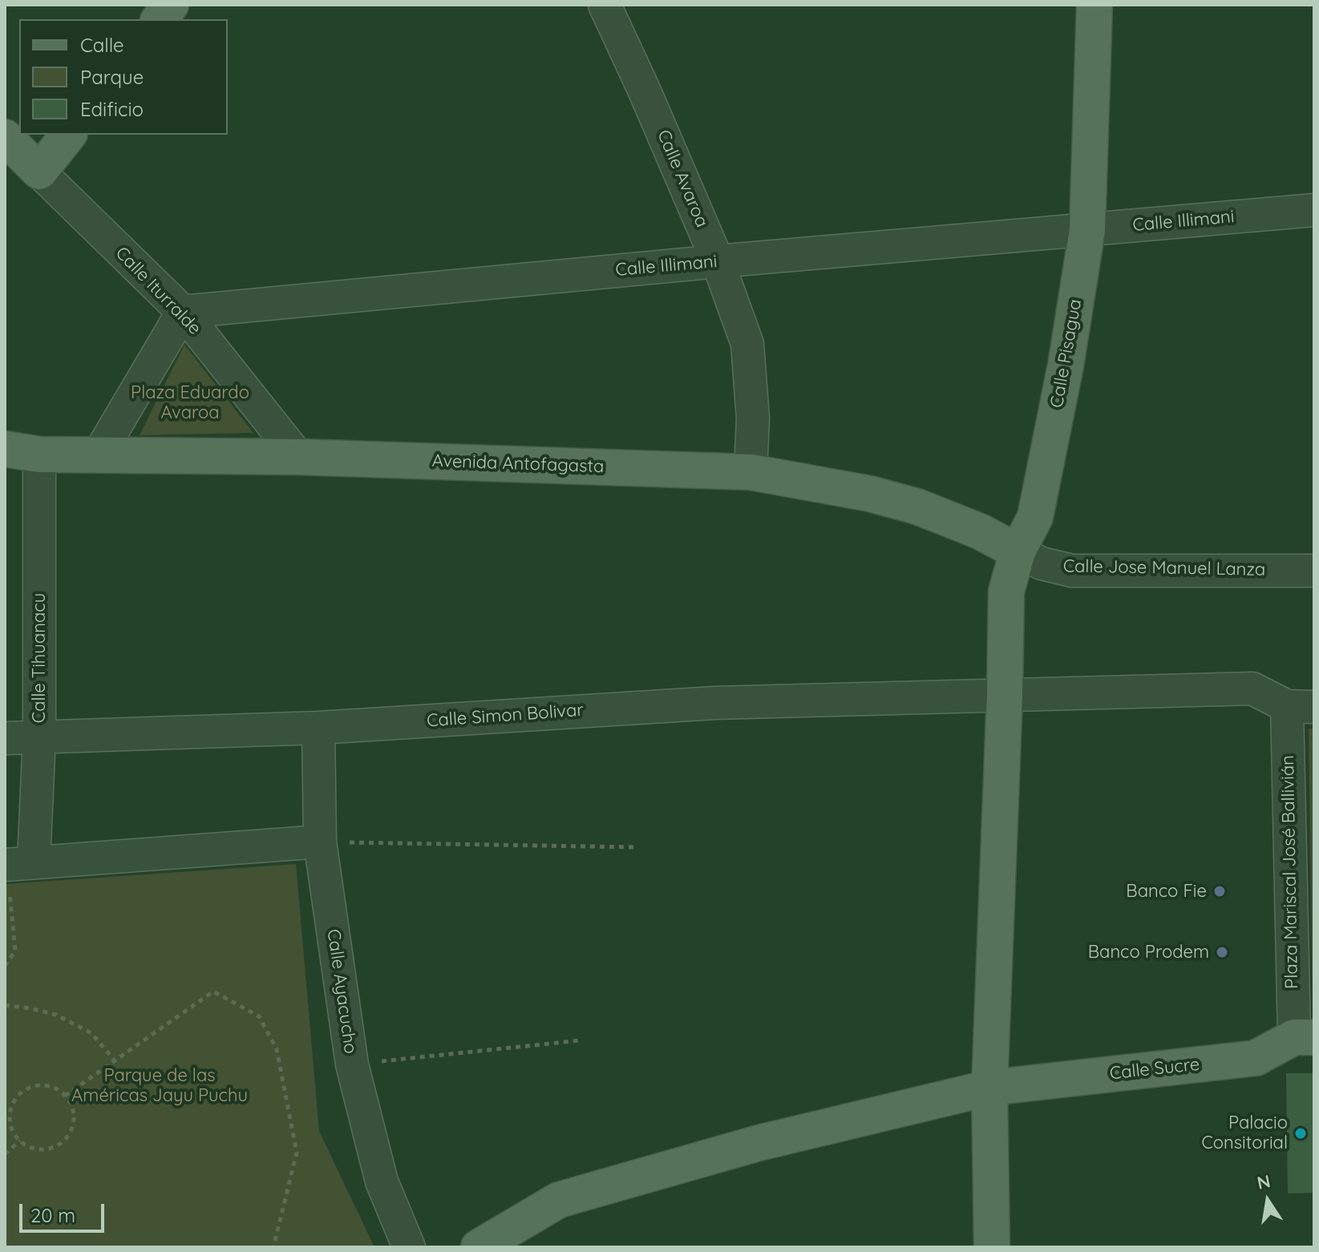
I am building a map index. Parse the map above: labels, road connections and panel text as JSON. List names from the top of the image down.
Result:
{
  "streets": {
    "main road": [
      "Calle Iturralde",
      "Calle Pisagua",
      "Avenida Antofagasta",
      "Calle Sucre"
    ],
    "street": [
      "Calle Avaroa",
      "Calle Illimani",
      "Calle Jose Manuel Lanza",
      "Calle Tihuanacu",
      "Calle Simon Bolivar",
      "Plaza Mariscal José Ballivián",
      "Calle Ayacucho"
    ]
  },
  "crossings": [
    ["Calle Avaroa", "Calle Illimani"],
    ["Calle Avaroa", "Avenida Antofagasta"],
    ["Calle Illimani", "Calle Iturralde"],
    ["Calle Illimani", "Calle Pisagua"],
    ["Calle Iturralde", "Avenida Antofagasta"],
    ["Calle Pisagua", "Avenida Antofagasta"],
    ["Calle Pisagua", "Calle Jose Manuel Lanza"],
    ["Calle Pisagua", "Calle Simon Bolivar"],
    ["Calle Pisagua", "Calle Sucre"],
    ["Avenida Antofagasta", "Calle Jose Manuel Lanza"],
    ["Avenida Antofagasta", "Calle Tihuanacu"],
    ["Calle Tihuanacu", "Calle Simon Bolivar"],
    ["Calle Simon Bolivar", "Plaza Mariscal José Ballivián"],
    ["Calle Simon Bolivar", "Calle Ayacucho"],
    ["Plaza Mariscal José Ballivián", "Calle Sucre"]
  ],
  "parks": ["Plaza Eduardo Avaroa", "Parque de las Américas Jayu Puchu"],
  "places": ["Banco Fie", "Banco Prodem", "Palacio Consitorial"],
  "legend": ["Calle", "Parque", "Edificio"],
  "scale_bar": "20 m",
  "north": "top"
}
